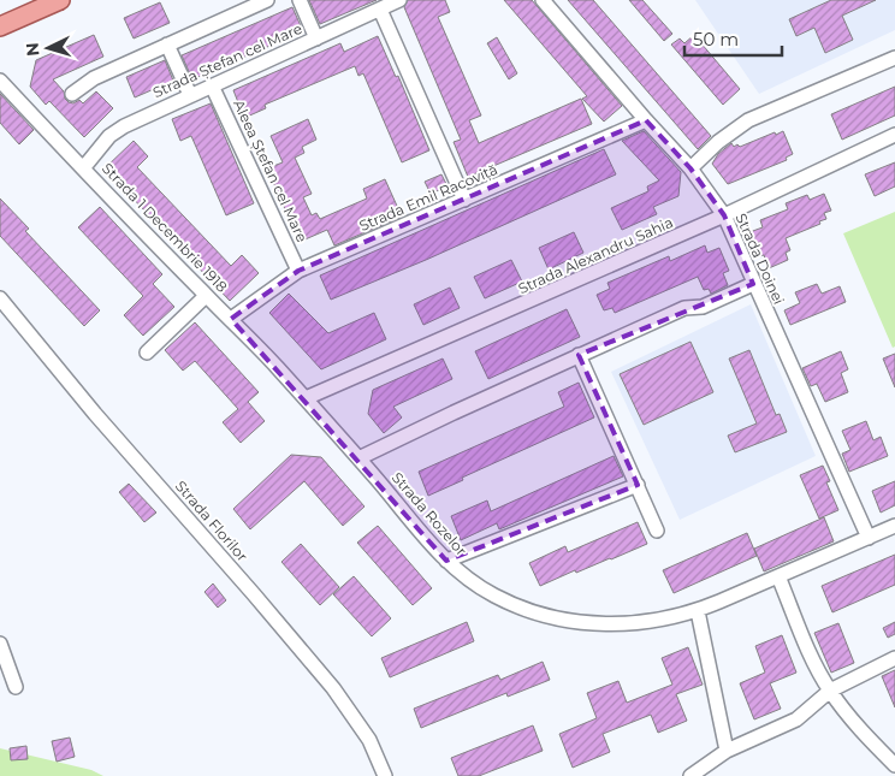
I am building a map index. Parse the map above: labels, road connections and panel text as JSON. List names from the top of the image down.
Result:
{
  "streets": {
    "street": [
      "Strada Ștefan cel Mare",
      "Aleea Ștefan cel Mare",
      "Strada Emil Racoviță",
      "Strada 1 Decembrie 1918",
      "Strada Alexandru Sahia",
      "Strada Doinei",
      "Strada Rozelor",
      "Strada Florilor"
    ]
  },
  "crossings": [
    ["Strada Ștefan cel Mare", "Aleea Ștefan cel Mare"],
    ["Strada Ștefan cel Mare", "Strada 1 Decembrie 1918"],
    ["Aleea Ștefan cel Mare", "Strada Emil Racoviță"],
    ["Strada Emil Racoviță", "Strada 1 Decembrie 1918"],
    ["Strada Emil Racoviță", "Strada Doinei"],
    ["Strada 1 Decembrie 1918", "Strada Alexandru Sahia"],
    ["Strada 1 Decembrie 1918", "Strada Rozelor"],
    ["Strada Alexandru Sahia", "Strada Doinei"],
    ["Strada Alexandru Sahia", "Strada Rozelor"],
    ["Strada Doinei", "Strada Rozelor"]
  ],
  "scale_bar": "50 m",
  "north": "left"
}
